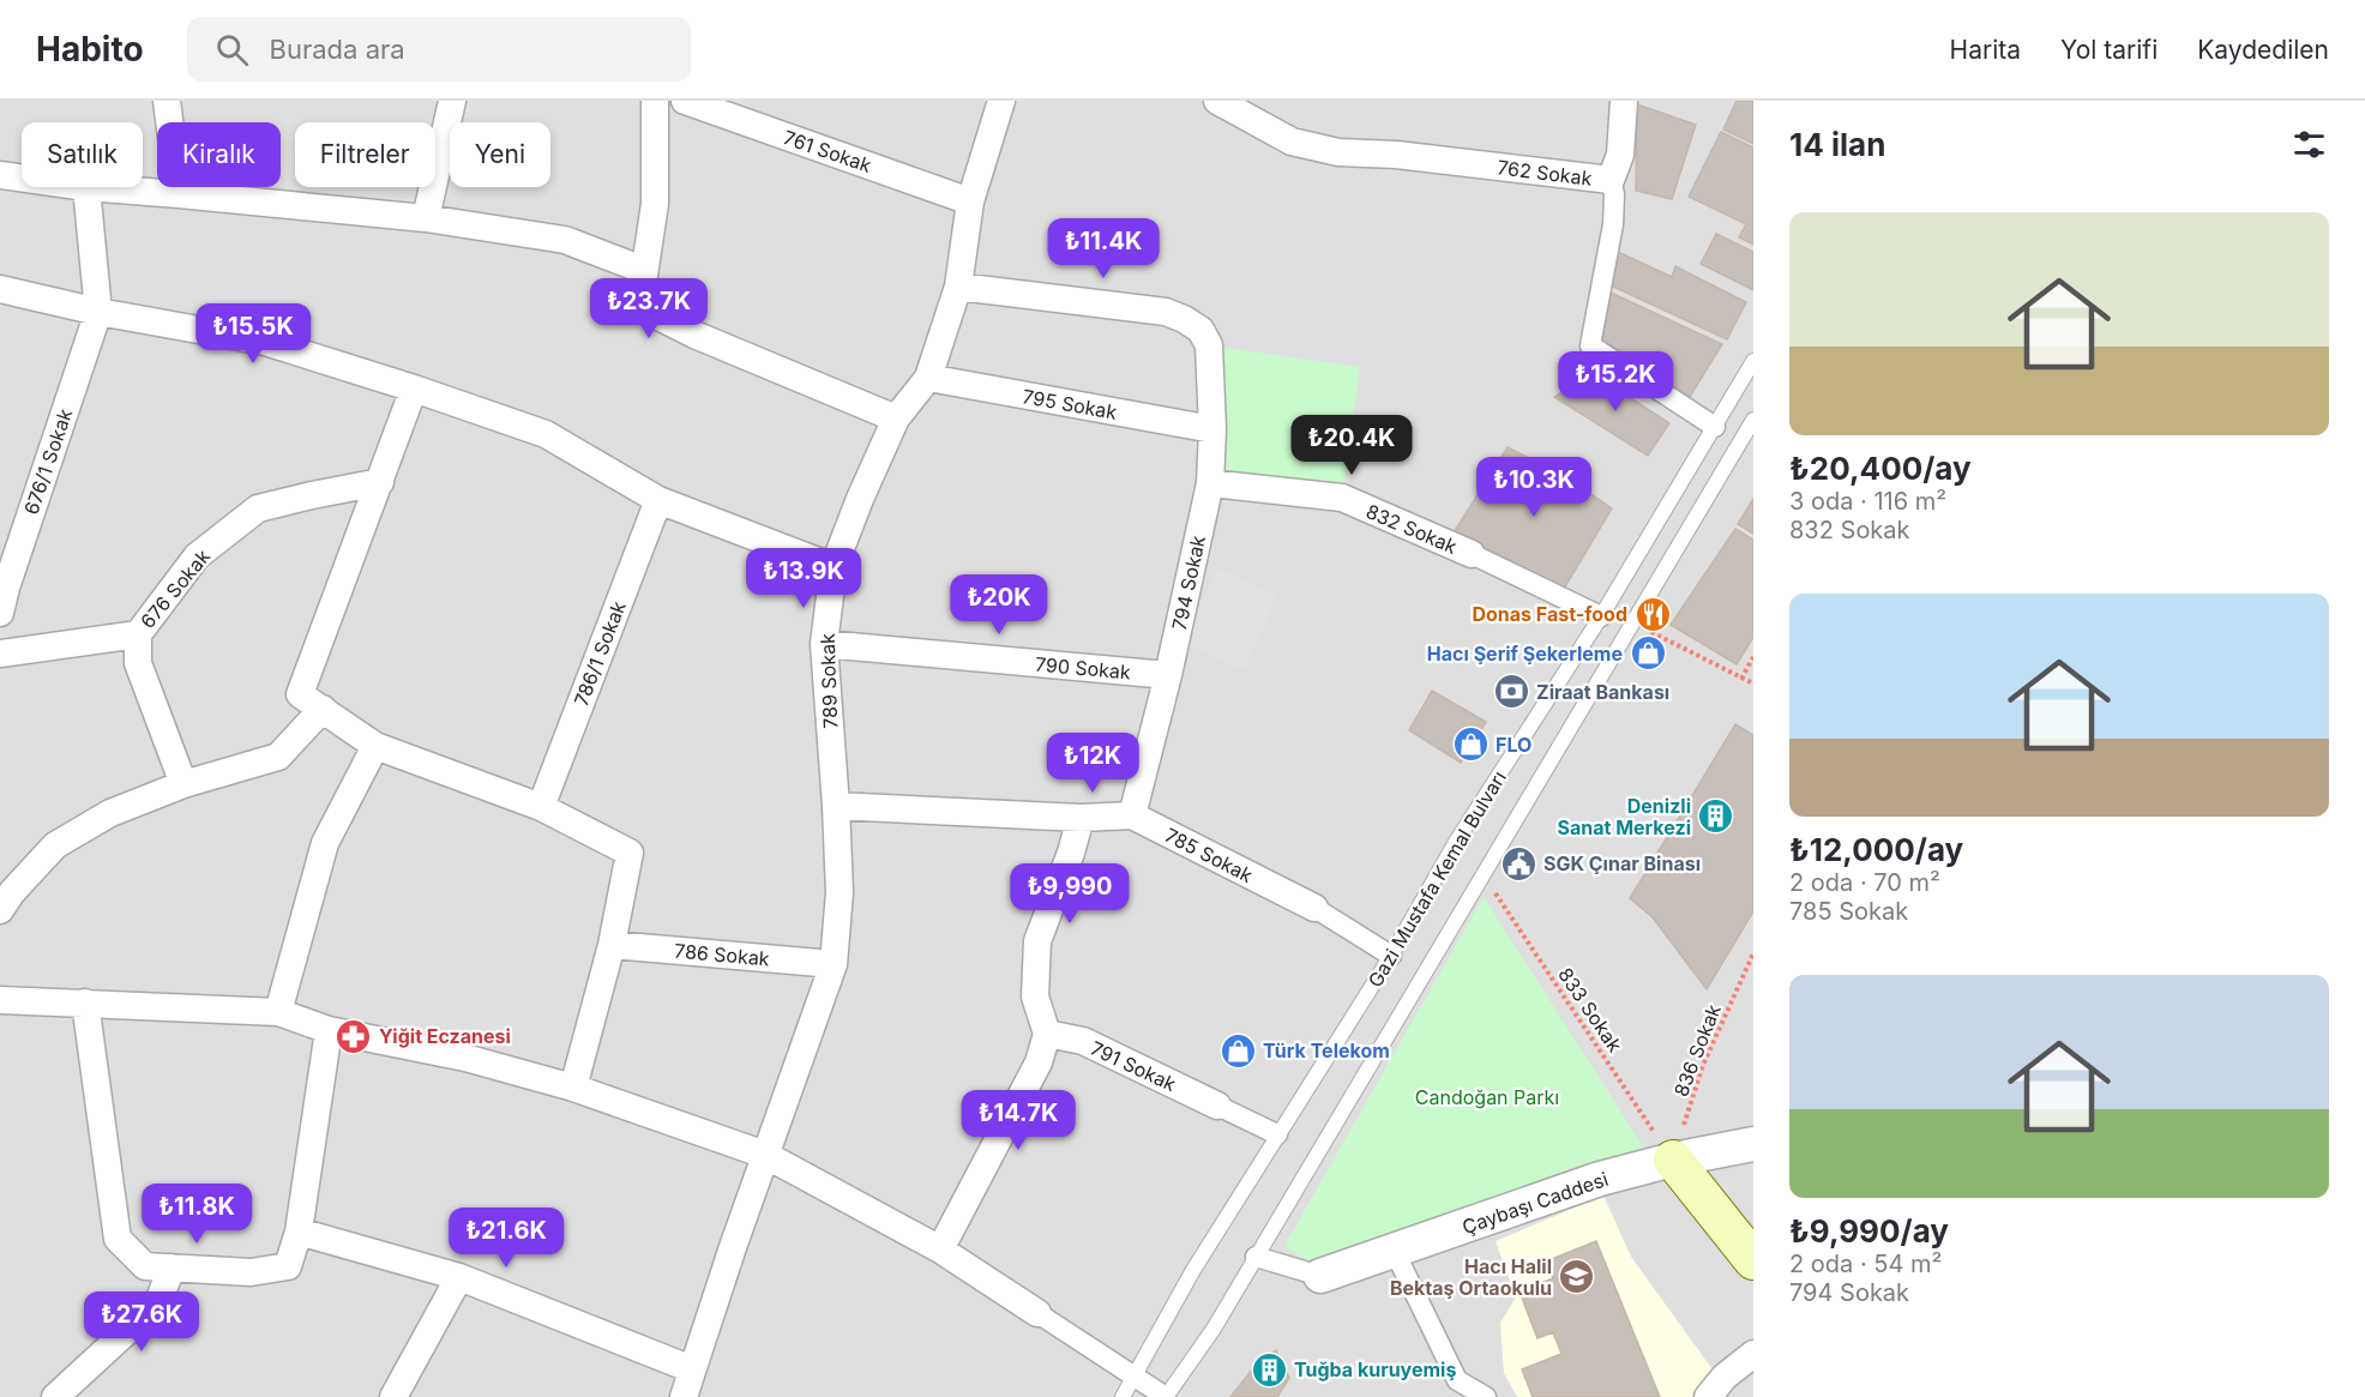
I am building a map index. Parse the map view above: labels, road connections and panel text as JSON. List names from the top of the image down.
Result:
{
  "streets": {
    "street": [
      "761 Sokak",
      "762 Sokak",
      "795 Sokak",
      "676/1 Sokak",
      "832 Sokak",
      "794 Sokak",
      "676 Sokak",
      "786/1 Sokak",
      "790 Sokak",
      "789 Sokak",
      "785 Sokak",
      "786 Sokak",
      "791 Sokak",
      "Çaybaşı Caddesi"
    ],
    "lane": ["Gazi Mustafa Kemal Bulvarı"],
    "path": ["833 Sokak", "836 Sokak"]
  },
  "crossings": [
    ["761 Sokak", "789 Sokak"],
    ["762 Sokak", "Gazi Mustafa Kemal Bulvarı"],
    ["795 Sokak", "794 Sokak"],
    ["795 Sokak", "789 Sokak"],
    ["832 Sokak", "794 Sokak"],
    ["832 Sokak", "Gazi Mustafa Kemal Bulvarı"],
    ["794 Sokak", "790 Sokak"],
    ["794 Sokak", "789 Sokak"],
    ["794 Sokak", "785 Sokak"],
    ["790 Sokak", "789 Sokak"],
    ["789 Sokak", "785 Sokak"],
    ["789 Sokak", "786 Sokak"],
    ["785 Sokak", "Gazi Mustafa Kemal Bulvarı"],
    ["Gazi Mustafa Kemal Bulvarı", "833 Sokak"],
    ["833 Sokak", "836 Sokak"],
    ["833 Sokak", "Çaybaşı Caddesi"],
    ["836 Sokak", "Çaybaşı Caddesi"]
  ],
  "parks": ["Candoğan Parkı"],
  "places": {
    "restaurant": ["Donas Fast-food"],
    "shop": ["Hacı Şerif Şekerleme", "FLO", "Türk Telekom"],
    "bank": ["Ziraat Bankası"],
    "building": ["Denizli Sanat Merkezi", "Tuğba kuruyemiş"],
    "public building": ["SGK Çınar Binası"],
    "pharmacy": ["Yiğit Eczanesi"],
    "school or university": ["Hacı Halil Bektaş Ortaokulu"]
  },
  "page": {
    "header": "Habito",
    "search": "Burada ara",
    "nav": ["Harita", "Yol tarifi", "Kaydedilen"],
    "heading": "14 ilan",
    "chip": [
      "Satılık",
      "Kiralık",
      "Filtreler",
      "Yeni"
    ],
    "list": [
      {
        "name": "₺20,400/ay",
        "note": "3 oda · 116 m² · 832 Sokak"
      },
      {
        "name": "₺12,000/ay",
        "note": "2 oda · 70 m² · 785 Sokak"
      },
      {
        "name": "₺9,990/ay",
        "note": "2 oda · 54 m² · 794 Sokak"
      }
    ],
    "price": [
      "₺11.4K",
      "₺23.7K",
      "₺15.5K",
      "₺15.2K",
      "₺20.4K",
      "₺10.3K",
      "₺13.9K",
      "₺20K",
      "₺12K",
      "₺9,990",
      "₺14.7K",
      "₺11.8K",
      "₺21.6K",
      "₺27.6K"
    ]
  }
}
